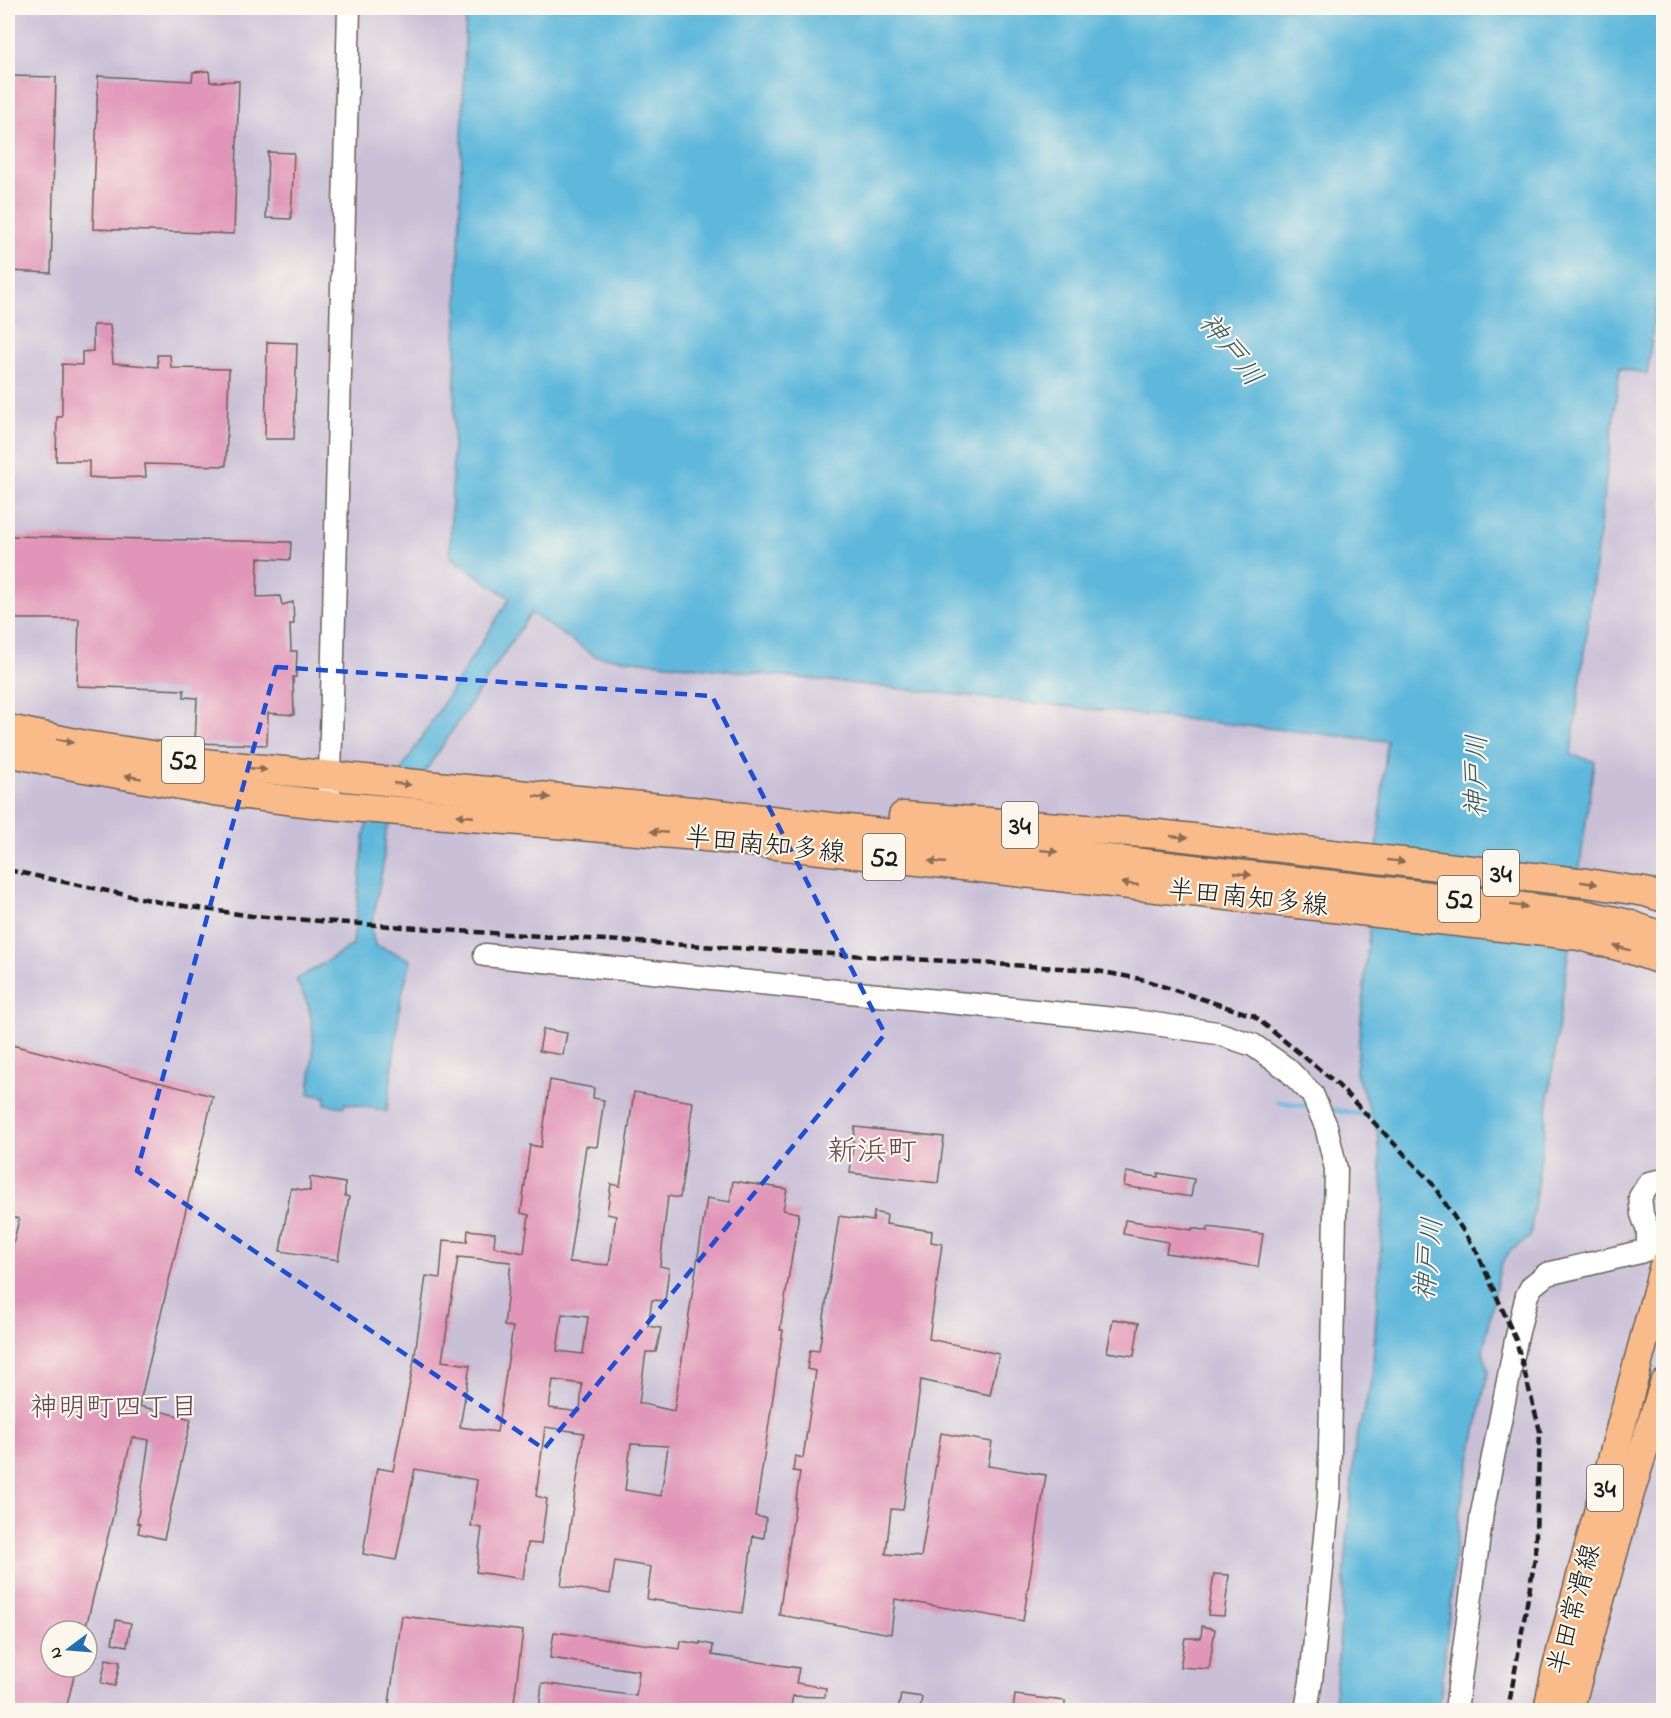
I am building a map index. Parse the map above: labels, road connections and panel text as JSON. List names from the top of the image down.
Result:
{
  "streets": {
    "main road": [
      "52",
      "34",
      "半田南知多線",
      "半田常滑線"
    ]
  },
  "crossings": [
    ["34", "半田南知多線"]
  ],
  "districts": ["新浜町", "神明町四丁目"],
  "water": ["神戸川"],
  "north": "left"
}
